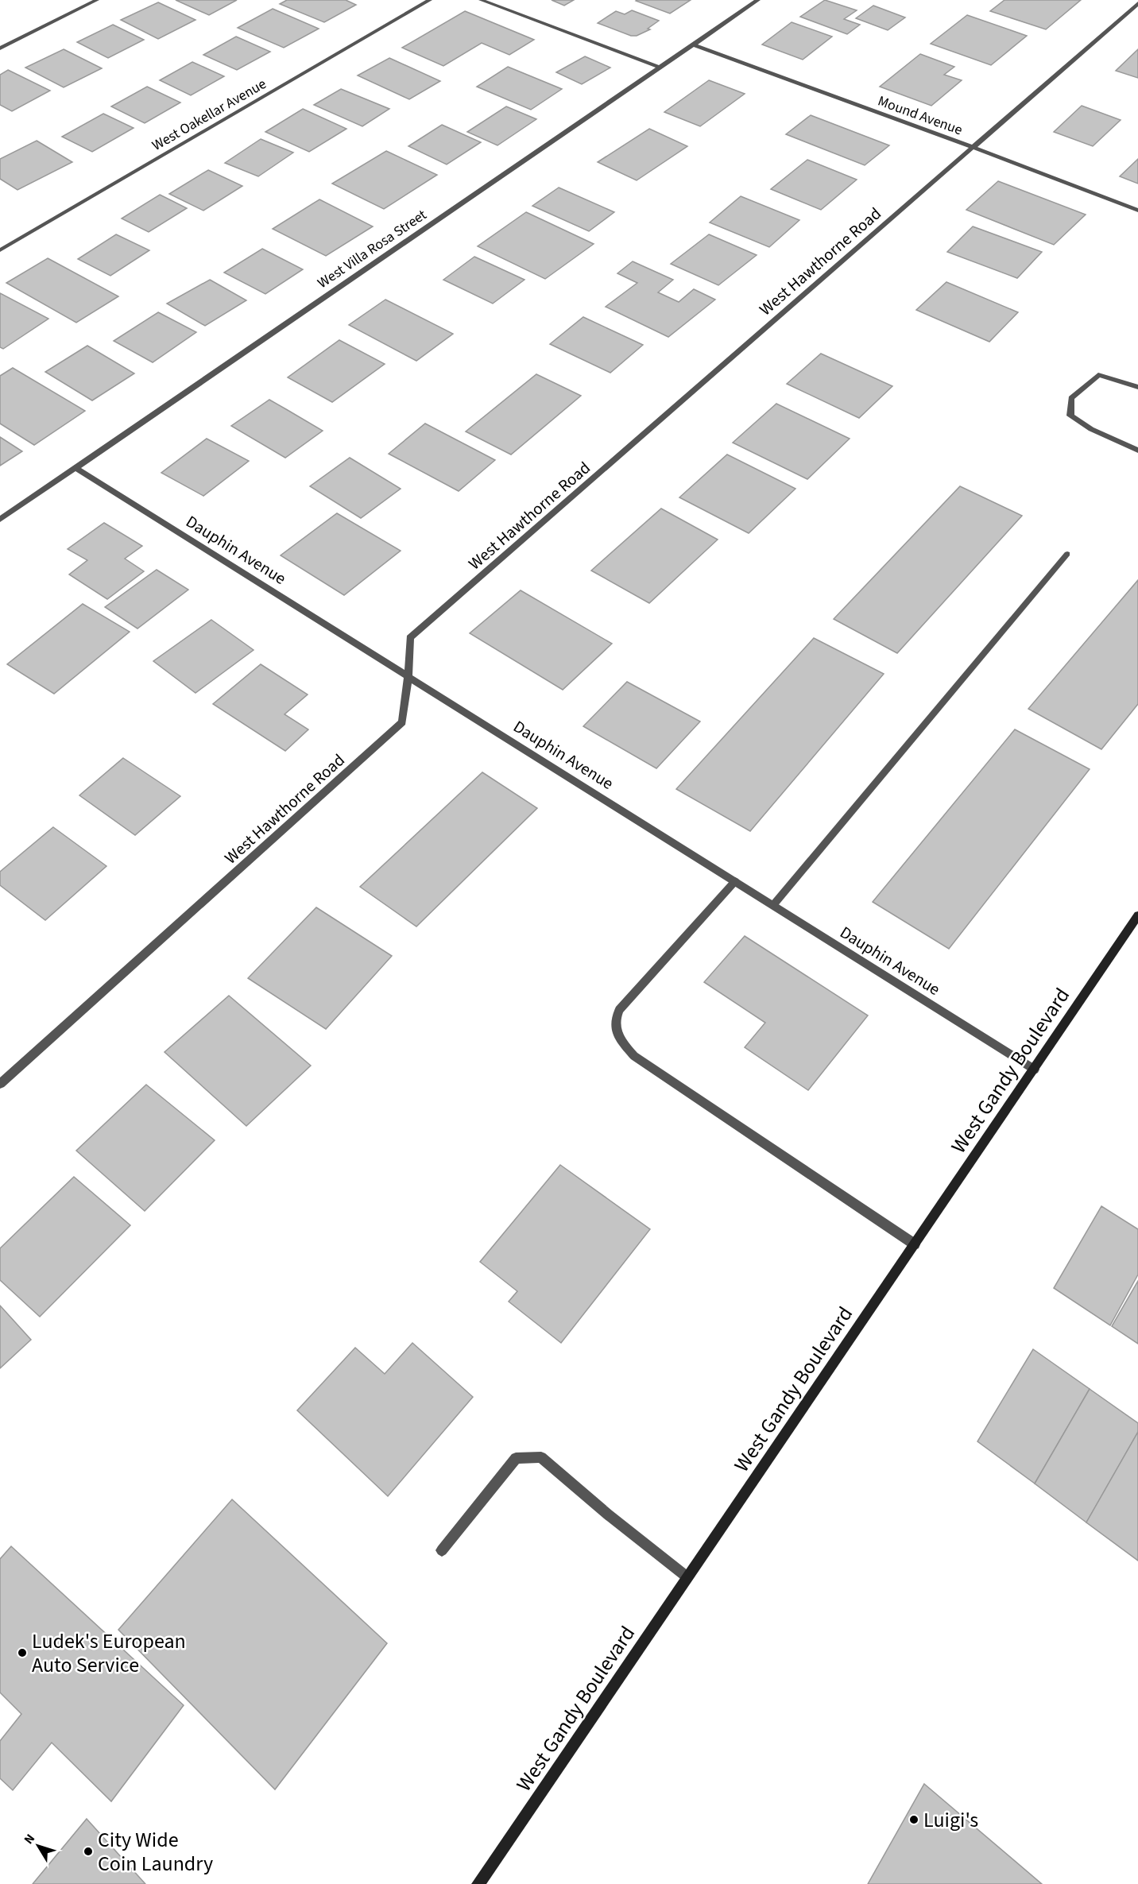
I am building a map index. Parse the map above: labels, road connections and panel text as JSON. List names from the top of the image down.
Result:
{
  "streets": {
    "main road": ["West Gandy Boulevard"],
    "street": [
      "West Oakellar Avenue",
      "Mound Avenue",
      "West Villa Rosa Street",
      "West Hawthorne Road",
      "Dauphin Avenue"
    ]
  },
  "crossings": [
    ["Mound Avenue", "West Villa Rosa Street"],
    ["Mound Avenue", "West Hawthorne Road"],
    ["West Villa Rosa Street", "Dauphin Avenue"],
    ["West Hawthorne Road", "Dauphin Avenue"],
    ["Dauphin Avenue", "West Gandy Boulevard"]
  ],
  "places": ["Ludek's European Auto Service", "Luigi's", "City Wide Coin Laundry"],
  "north": "top left"
}
